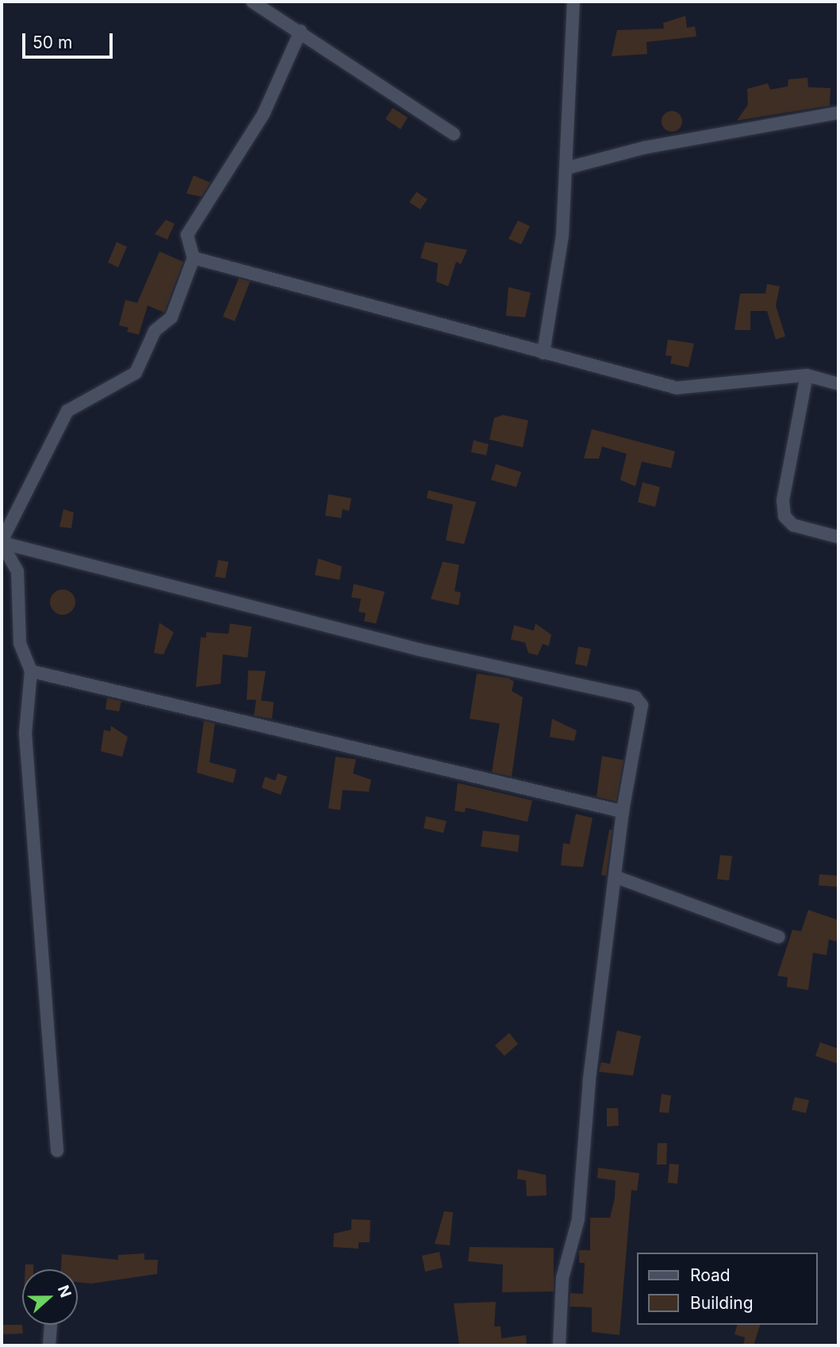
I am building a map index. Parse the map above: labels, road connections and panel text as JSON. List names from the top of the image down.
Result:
{
  "legend": ["Road", "Building"],
  "scale_bar": "50 m",
  "north": "right"
}
